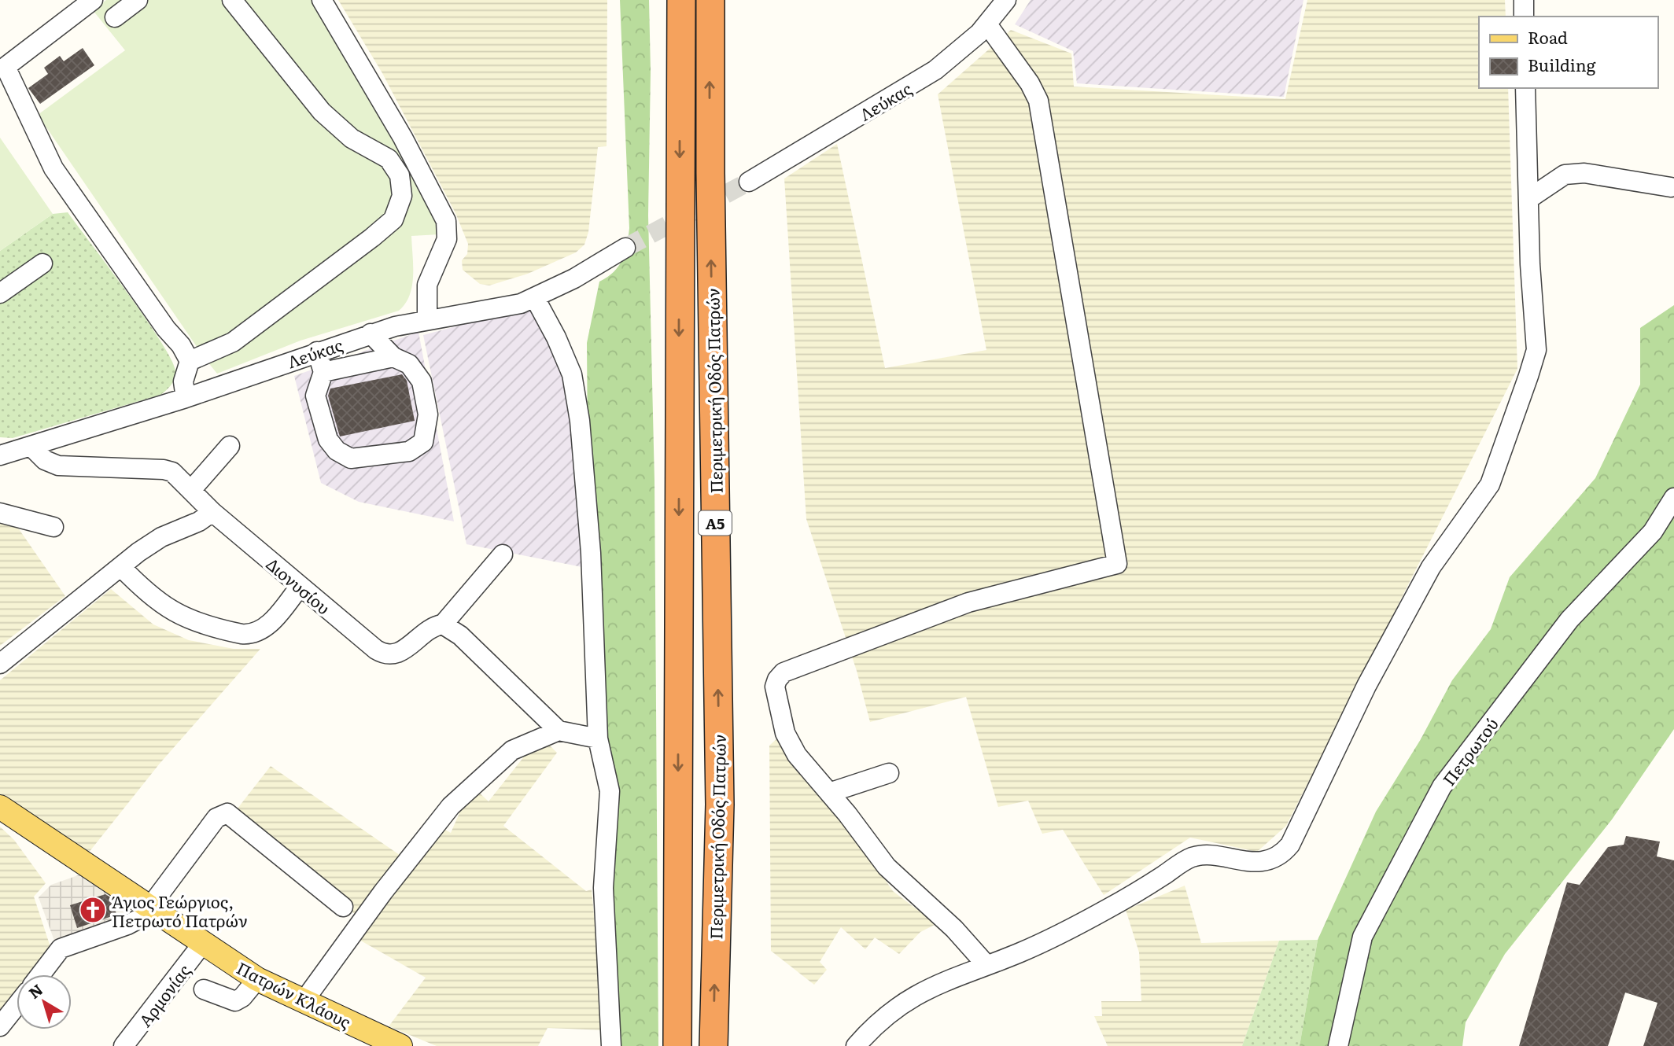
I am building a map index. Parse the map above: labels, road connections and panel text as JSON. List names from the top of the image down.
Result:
{
  "streets": {
    "highway": ["Περιμετρική Οδός Πατρών", "Α5"],
    "main road": ["Πατρών Κλάους"],
    "street": [
      "Λεύκας",
      "Διονυσίου",
      "Πετρωτού",
      "Αρμονίας"
    ]
  },
  "crossings": [
    ["Λεύκας", "Διονυσίου"],
    ["Πατρών Κλάους", "Αρμονίας"]
  ],
  "places": {
    "church": ["Άγιος Γεώργιος, Πετρωτό Πατρών"]
  },
  "legend": ["Road", "Building"],
  "north": "top left"
}
